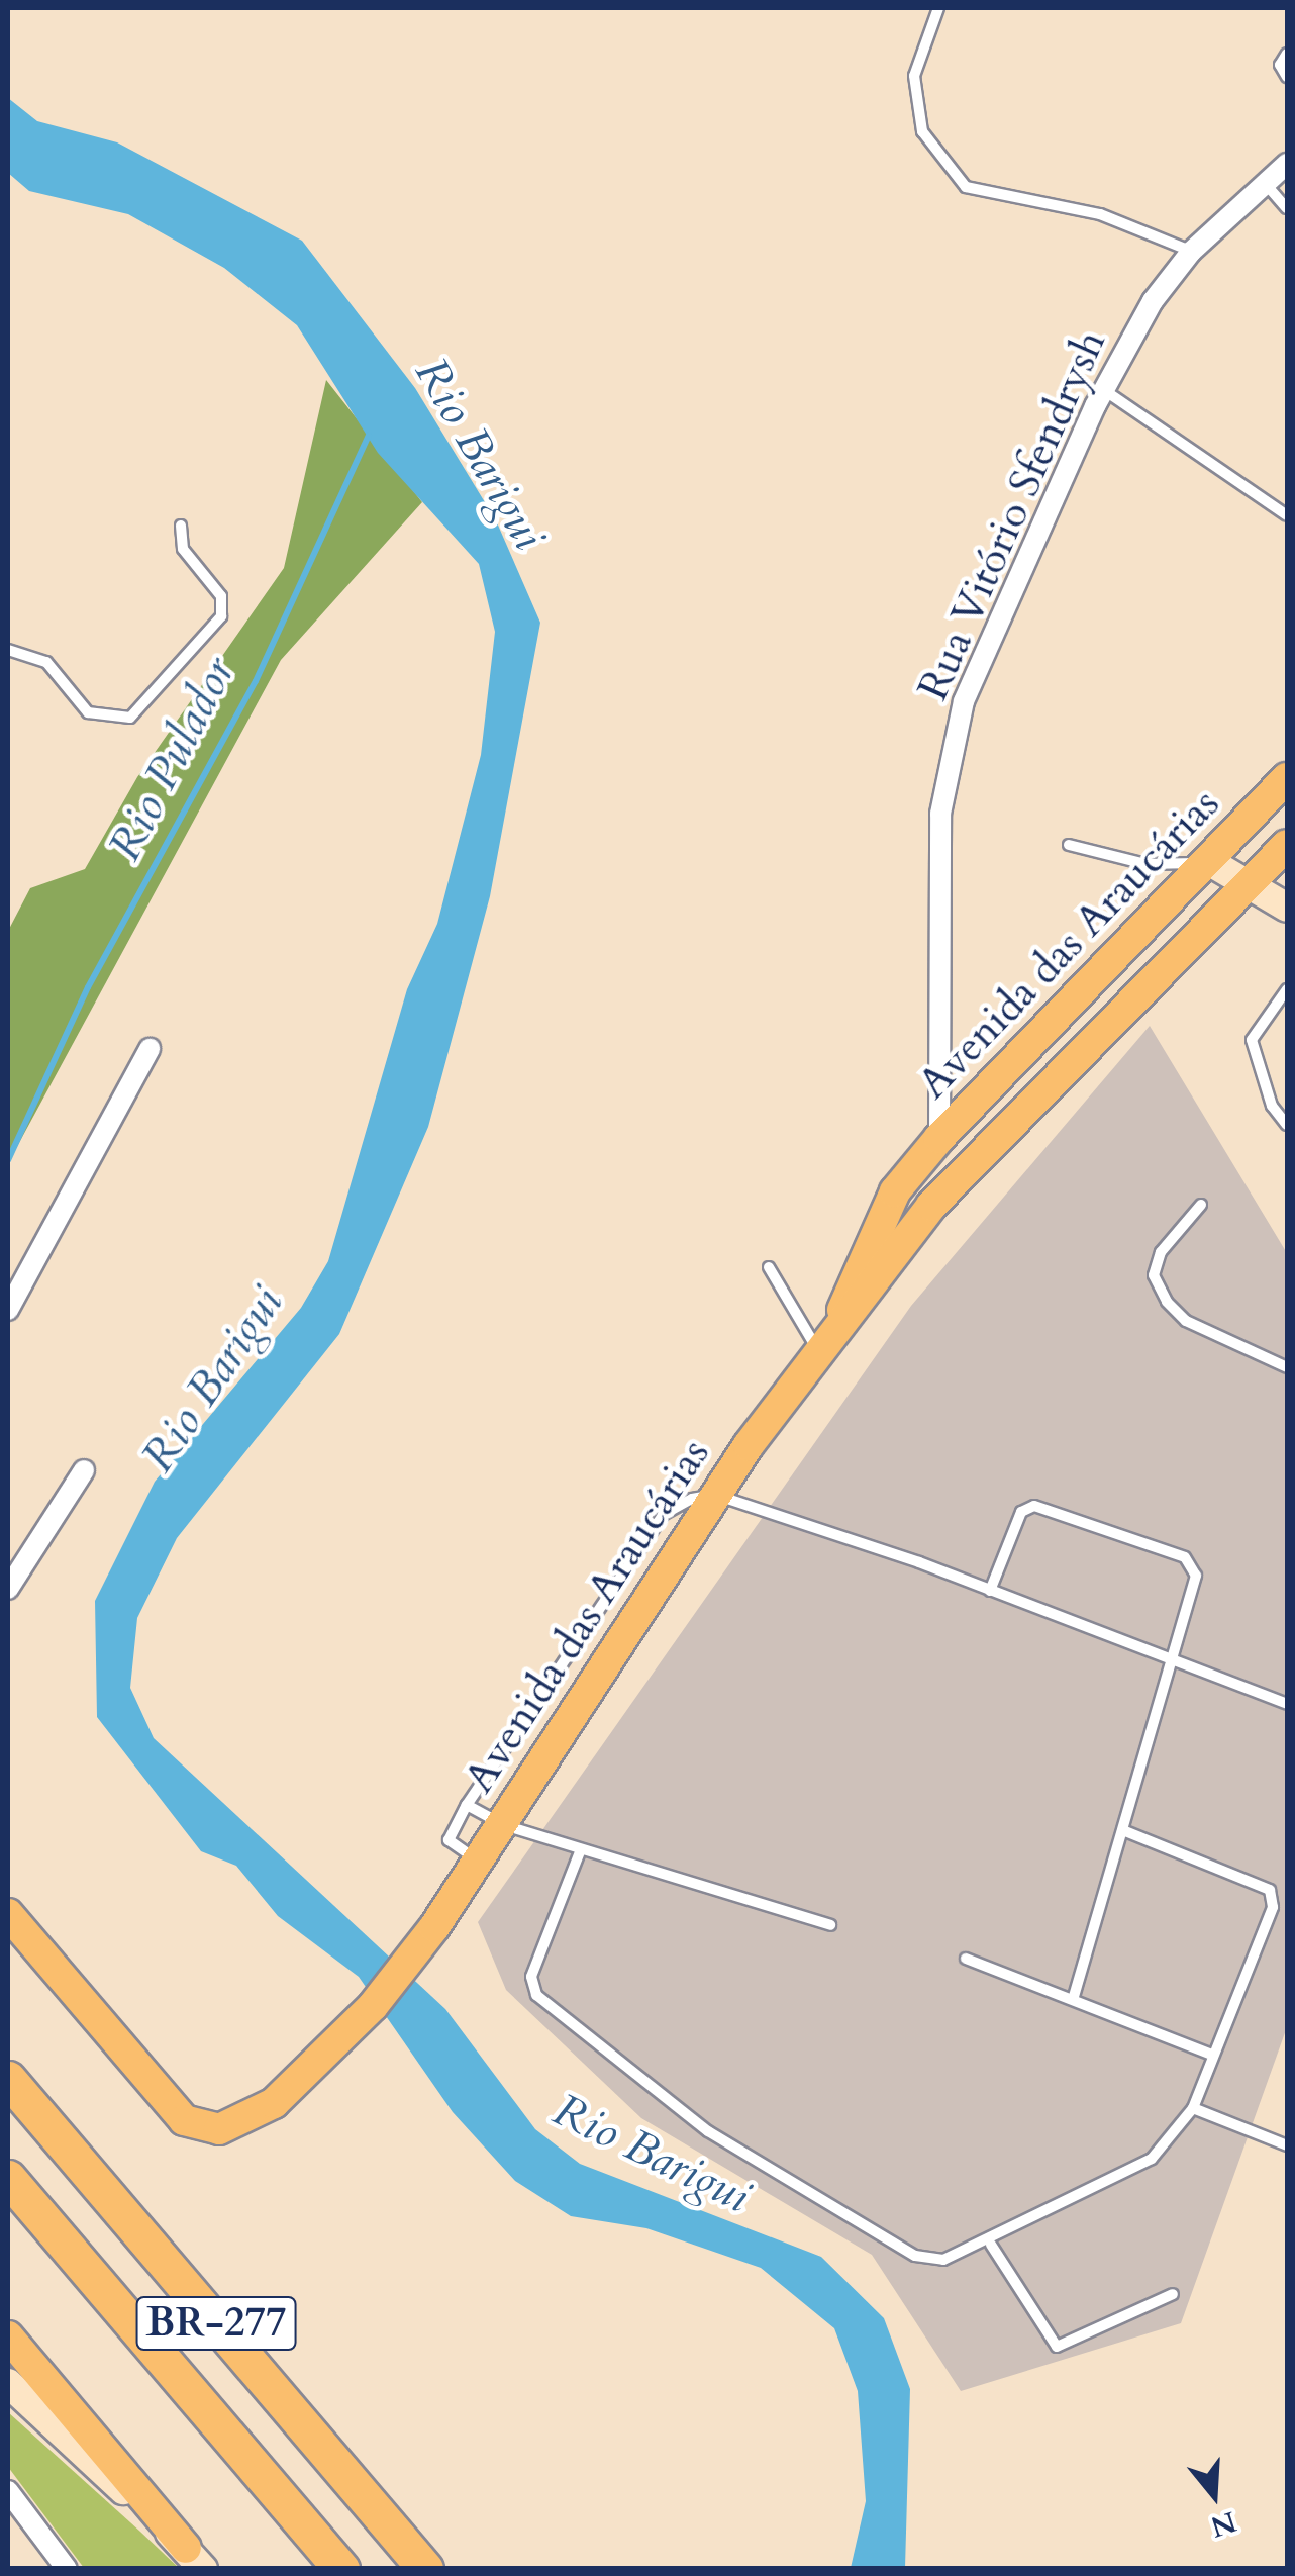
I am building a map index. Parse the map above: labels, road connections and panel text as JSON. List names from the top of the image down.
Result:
{
  "streets": {
    "highway": ["BR-277"],
    "main road": ["Avenida das Araucárias"],
    "street": ["Rua Vitório Sfendrysh"]
  },
  "crossings": [
    ["Rua Vitório Sfendrysh", "Avenida das Araucárias"]
  ],
  "water": ["Rio Barigui", "Rio Pulador"],
  "north": "bottom"
}
